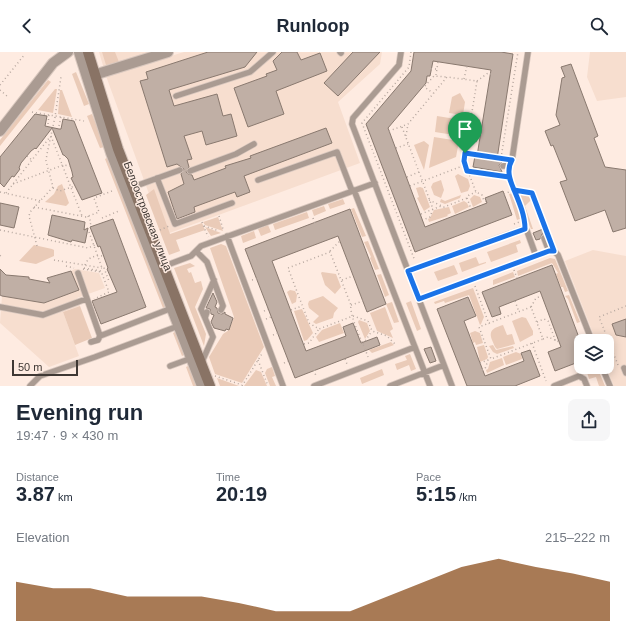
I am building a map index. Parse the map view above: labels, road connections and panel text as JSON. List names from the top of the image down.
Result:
{
  "streets": {
    "main road": ["Белоостровская улица"]
  },
  "scale_bar": "50 m",
  "page": {
    "header": "Runloop",
    "scale": "50 m",
    "heading": ["Evening run", "19:47 · 9 × 430 m"],
    "stats": [
      ["Distance", "3.87 km"],
      ["Time", "20:19"],
      ["Pace", "5:15 /km"]
    ],
    "chart": ["Elevation", "215–222 m"]
  }
}
